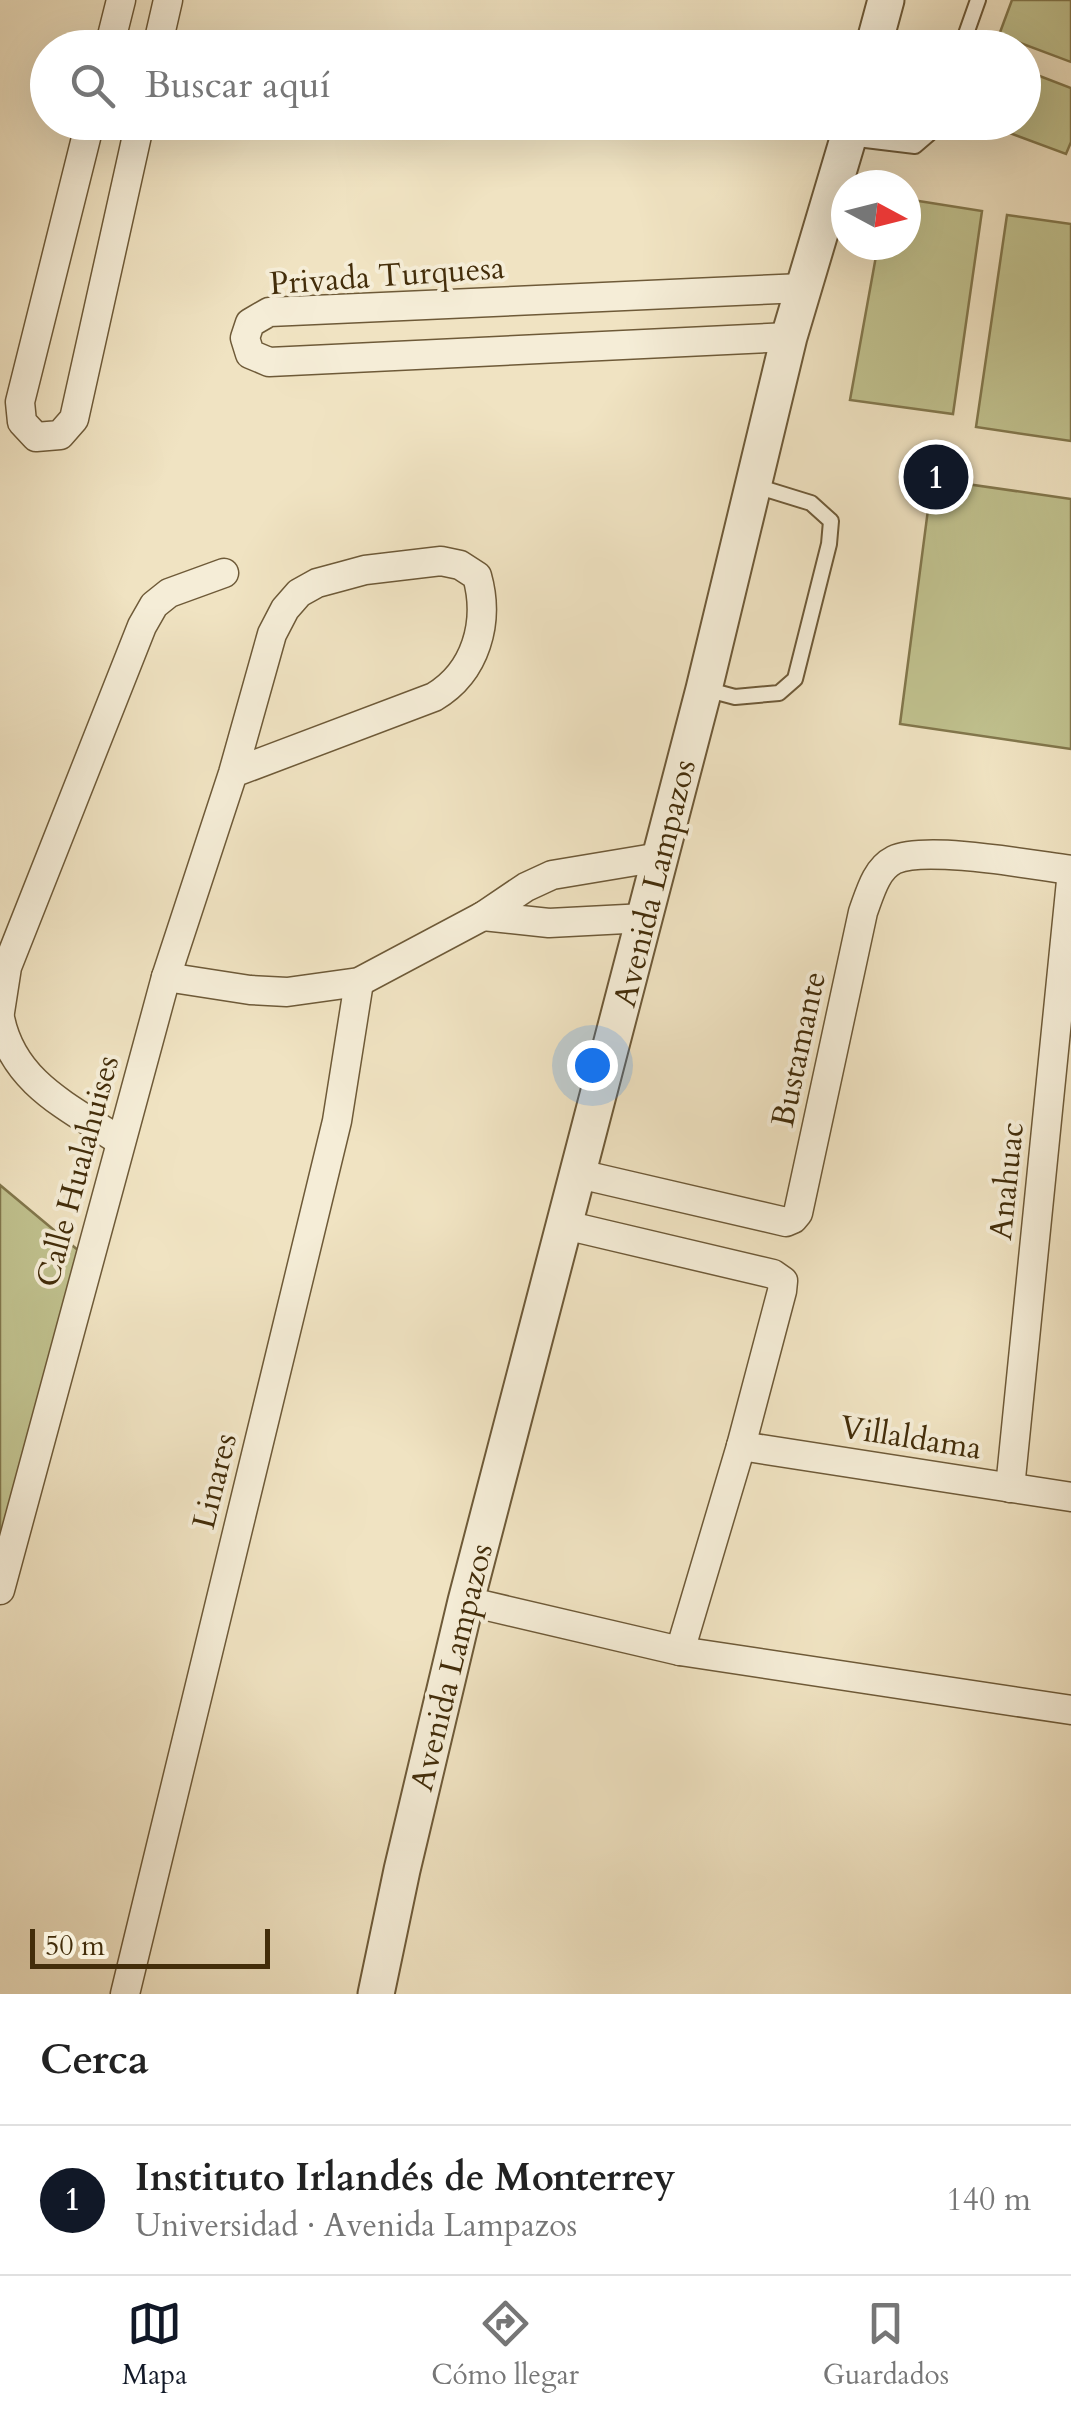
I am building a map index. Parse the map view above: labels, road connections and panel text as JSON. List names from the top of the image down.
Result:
{
  "streets": {
    "street": [
      "Privada Turquesa",
      "Avenida Lampazos",
      "Bustamante",
      "Calle Hualahuises",
      "Anahuac",
      "Villaldama",
      "Linares"
    ]
  },
  "crossings": [
    ["Privada Turquesa", "Avenida Lampazos"],
    ["Avenida Lampazos", "Bustamante"],
    ["Anahuac", "Villaldama"]
  ],
  "scale_bar": "50 m",
  "north": "right",
  "page": {
    "search": "Buscar aquí",
    "pins": "1",
    "scale": "50 m",
    "heading": "Cerca",
    "list": [
      {
        "mark": "1",
        "name": "Instituto Irlandés de Monterrey",
        "note": "Universidad · Avenida Lampazos",
        "value": "140 m"
      }
    ],
    "nav": ["Mapa", "Cómo llegar", "Guardados"]
  }
}
